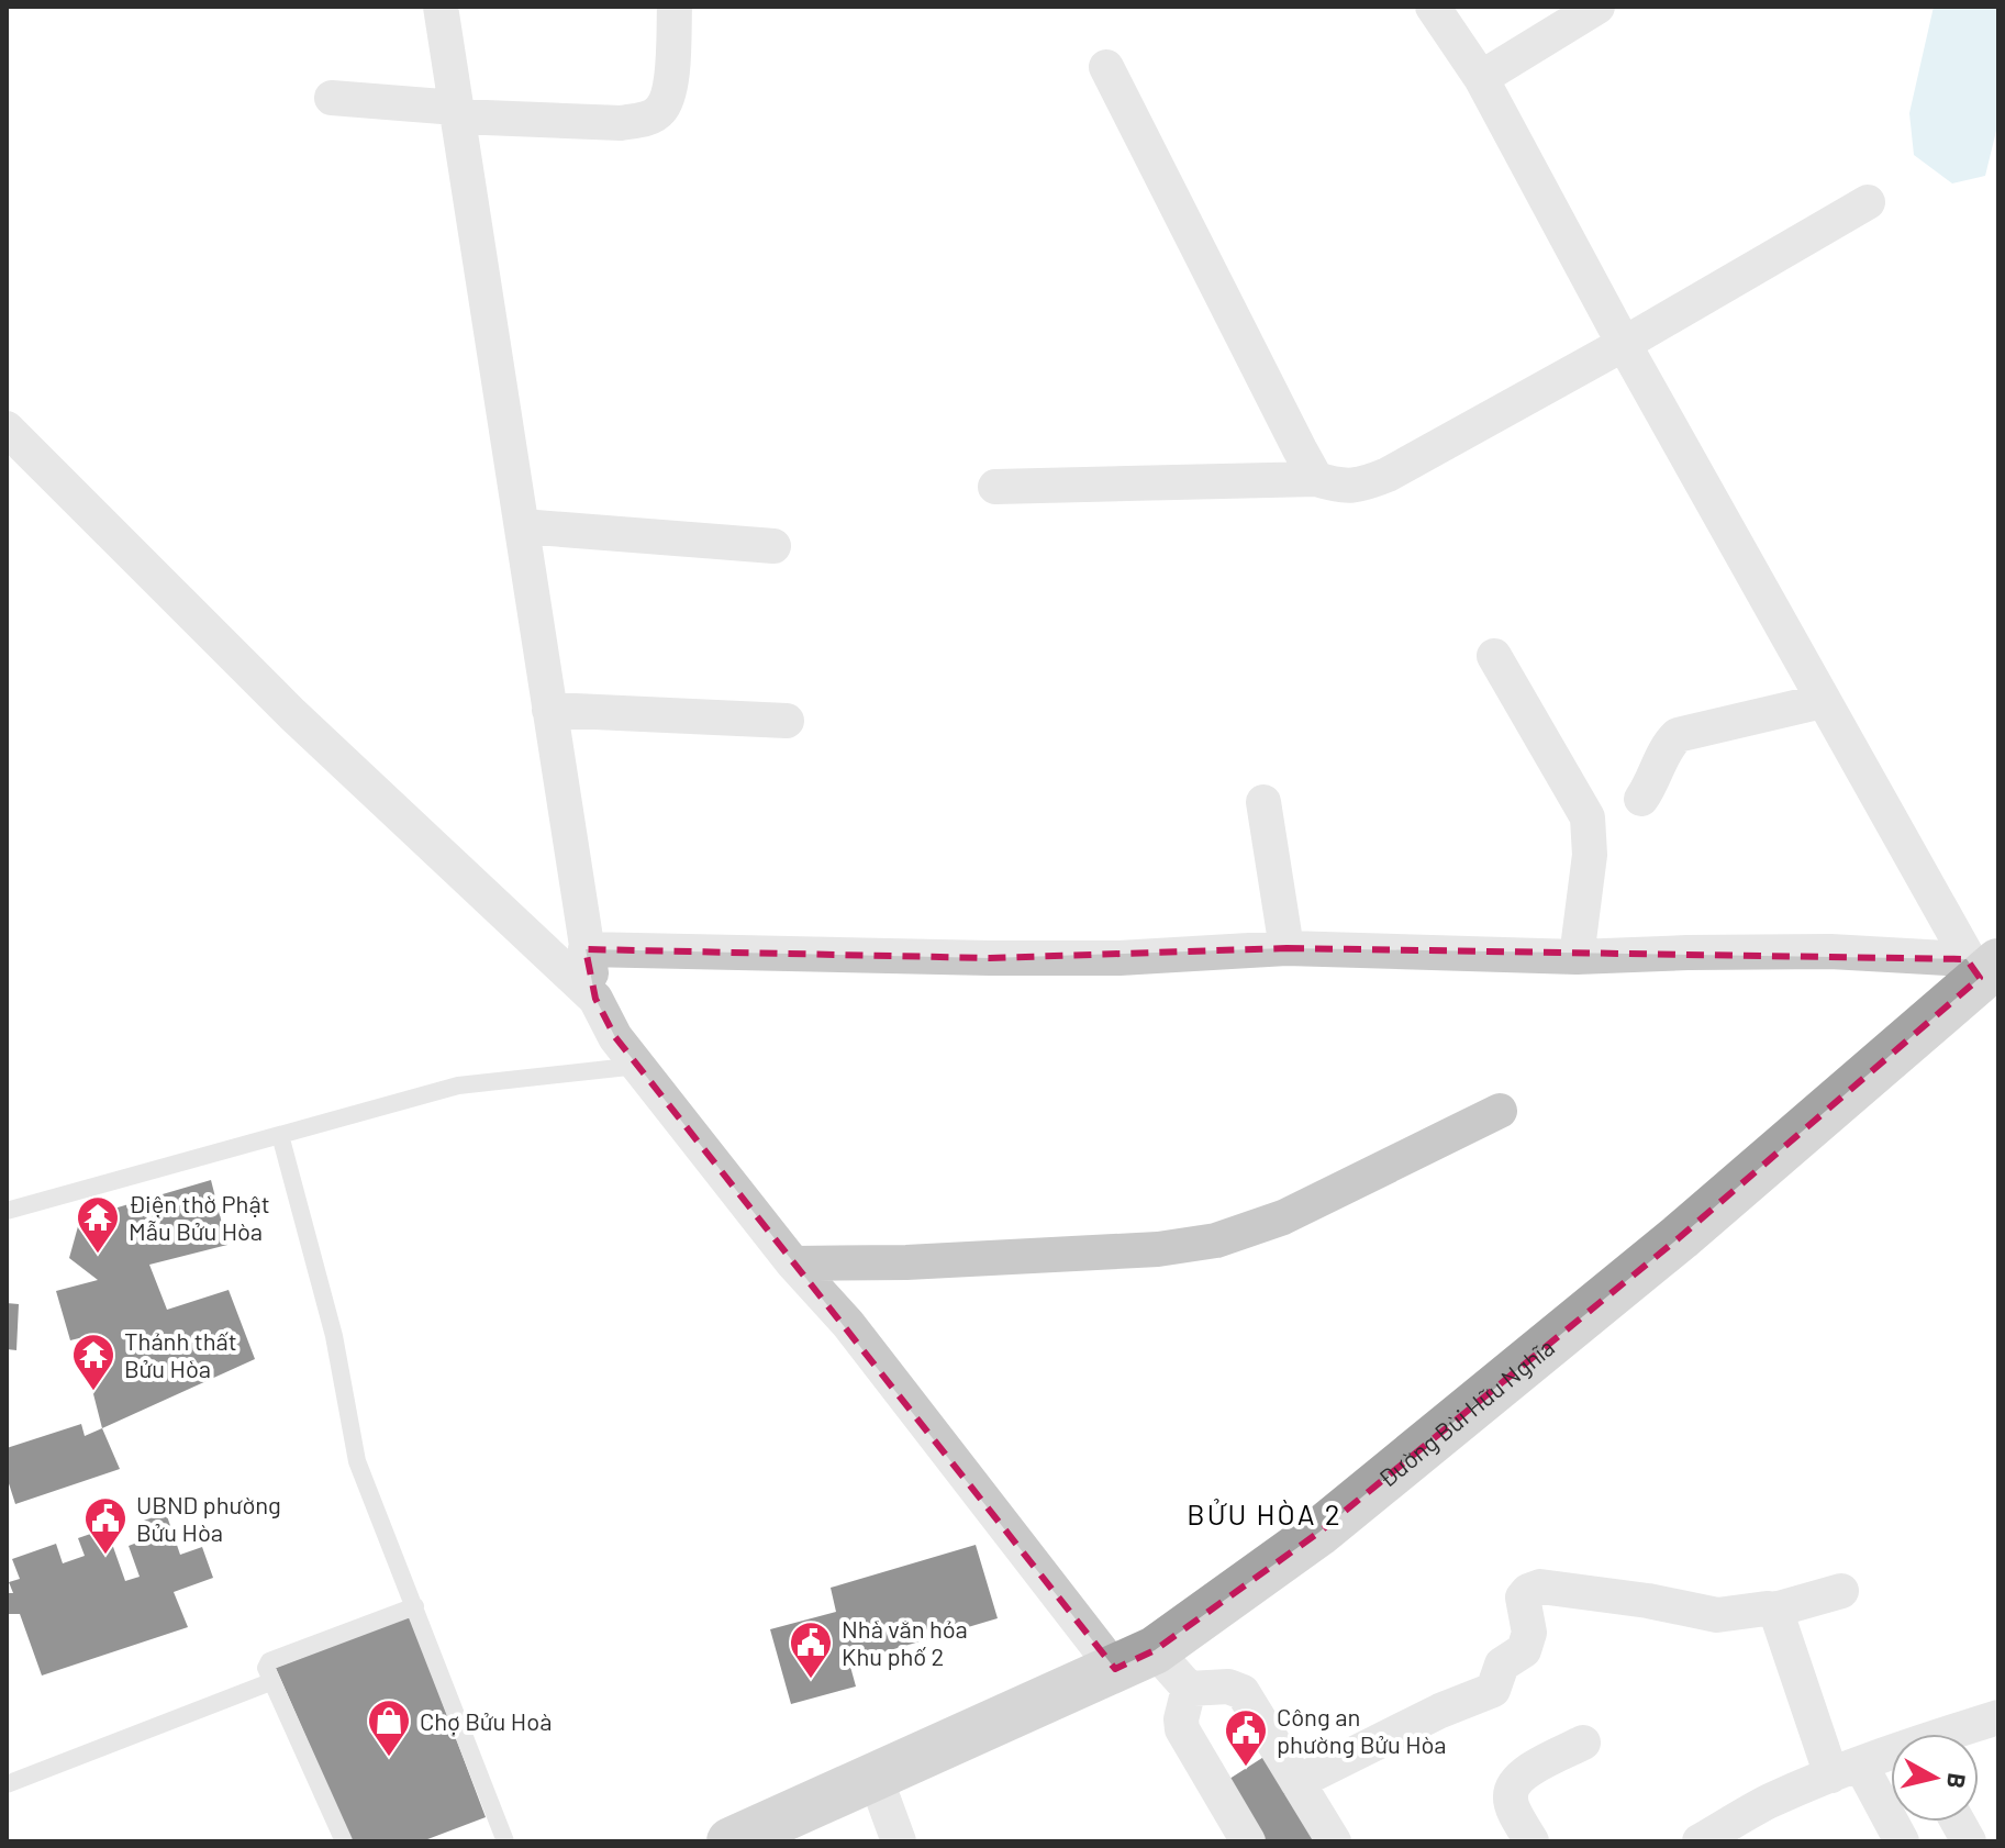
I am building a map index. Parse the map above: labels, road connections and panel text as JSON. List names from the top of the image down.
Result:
{
  "streets": {
    "main road": ["Đường Bùi Hữu Nghĩa"]
  },
  "districts": ["BỬU HÒA 2"],
  "places": {
    "temple": ["Điện thờ Phật Mẫu Bửu Hòa", "Thánh thất Bửu Hòa"],
    "public building": ["UBND phường Bửu Hòa", "Nhà văn hóa Khu phố 2", "Công an phường Bửu Hòa"],
    "shop": ["Chợ Bửu Hoà"]
  },
  "north": "right"
}
